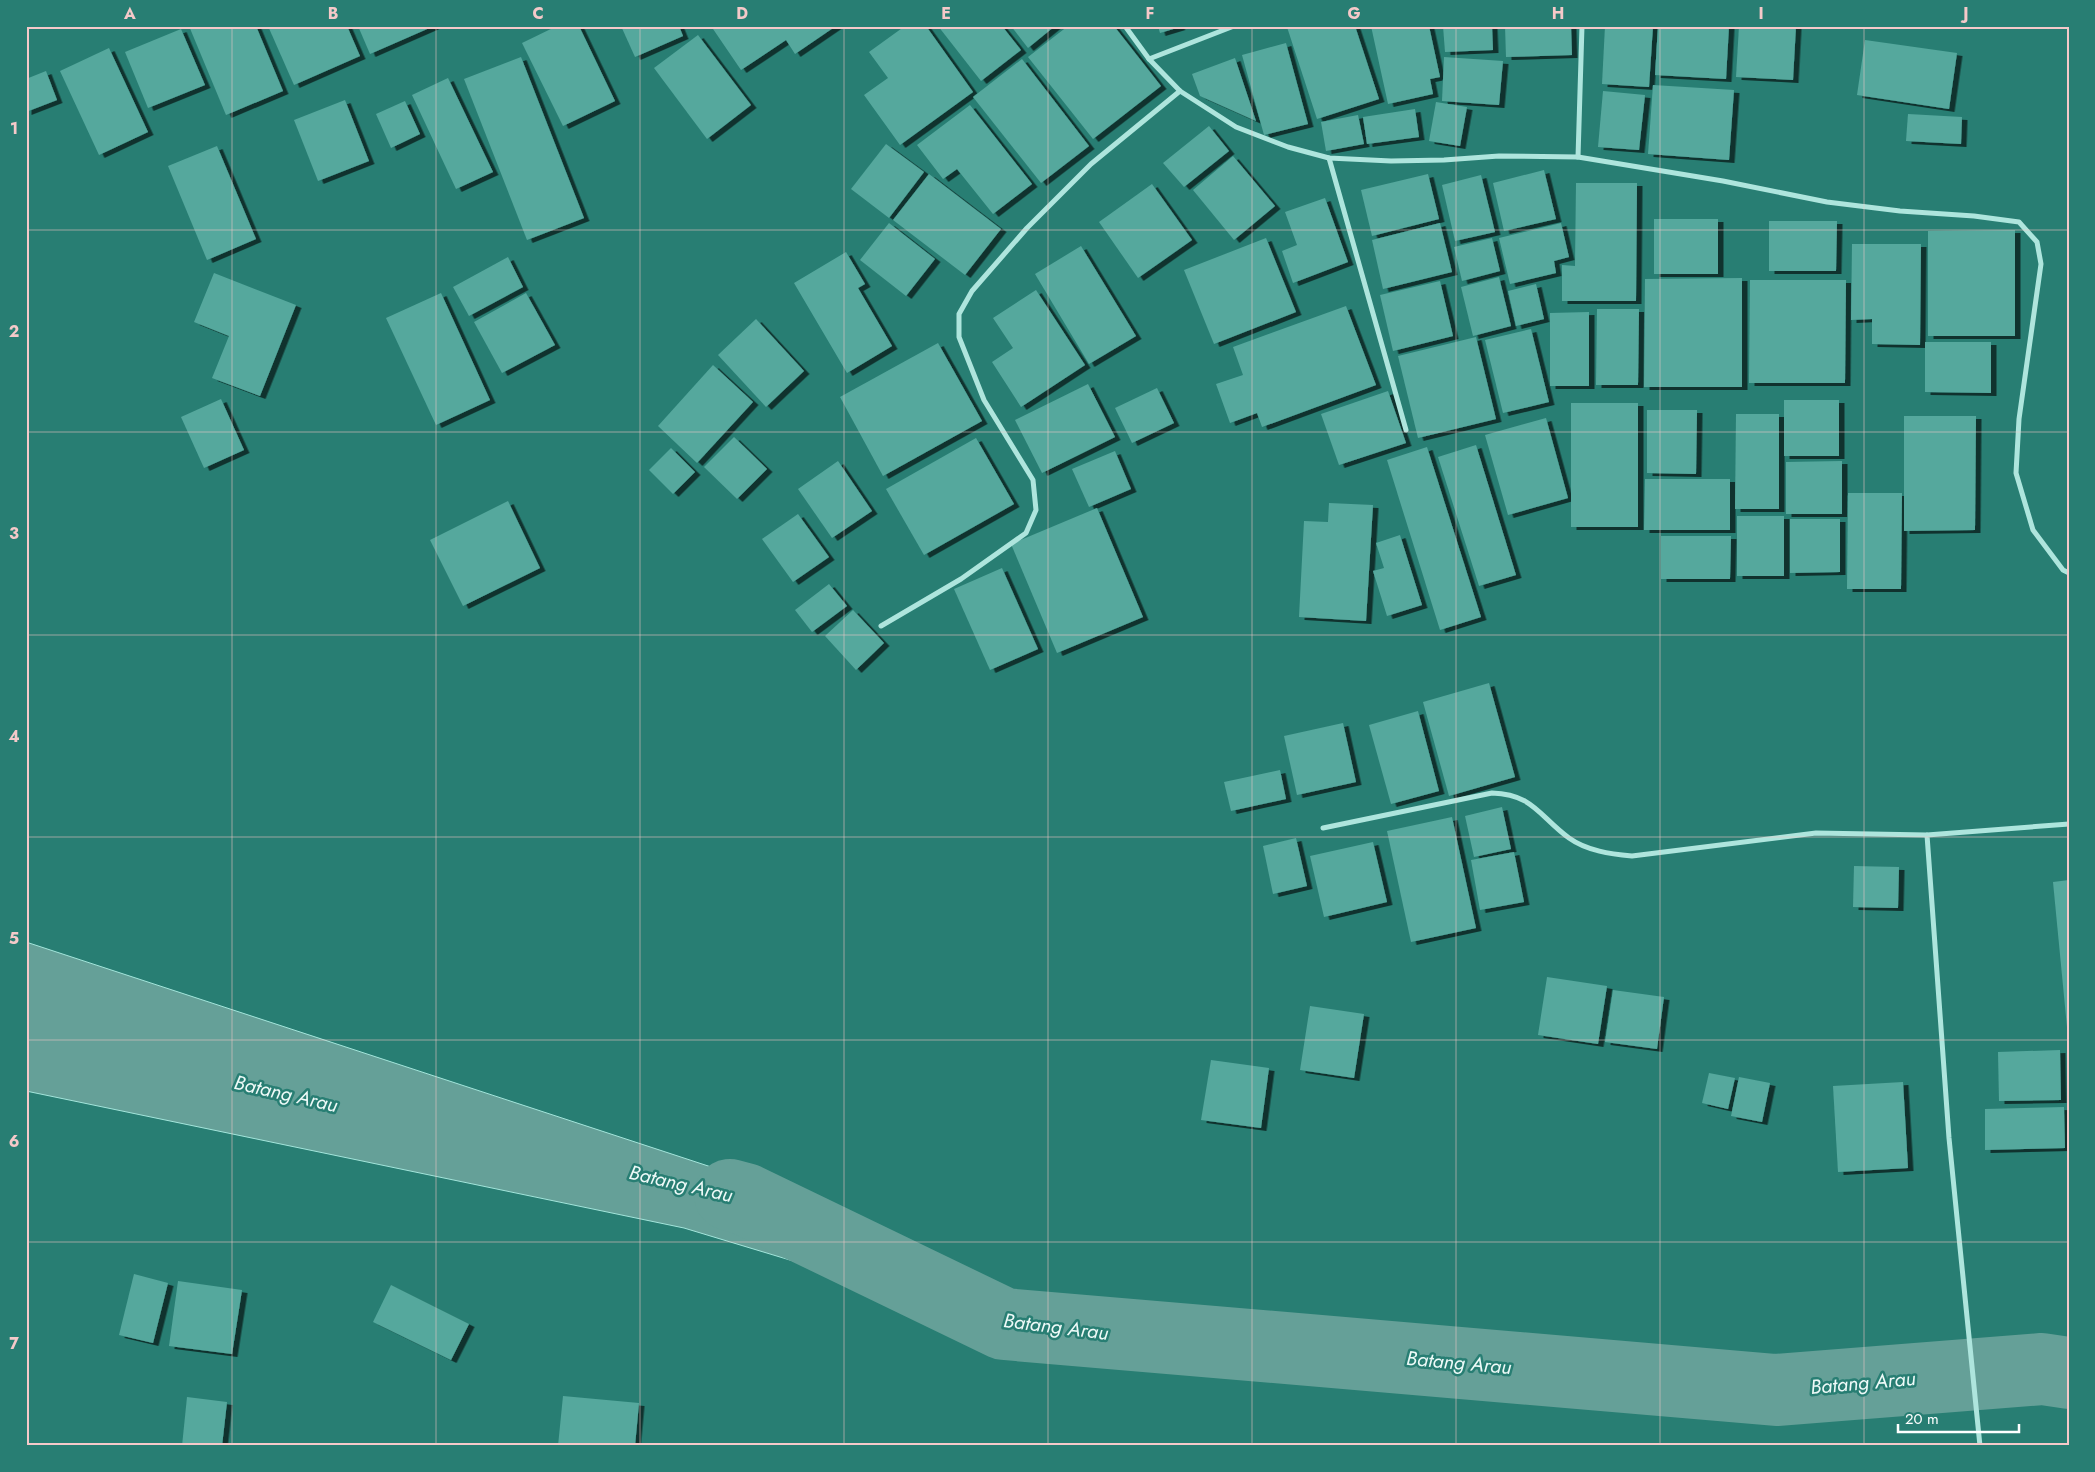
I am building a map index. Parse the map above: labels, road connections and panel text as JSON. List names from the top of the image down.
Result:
{
  "water": ["Batang Arau"],
  "scale_bar": "20 m",
  "grid": {
    "columns": [
      "A",
      "B",
      "C",
      "D",
      "E",
      "F",
      "G",
      "H",
      "I",
      "J"
    ],
    "rows": [
      "1",
      "2",
      "3",
      "4",
      "5",
      "6",
      "7"
    ]
  }
}
